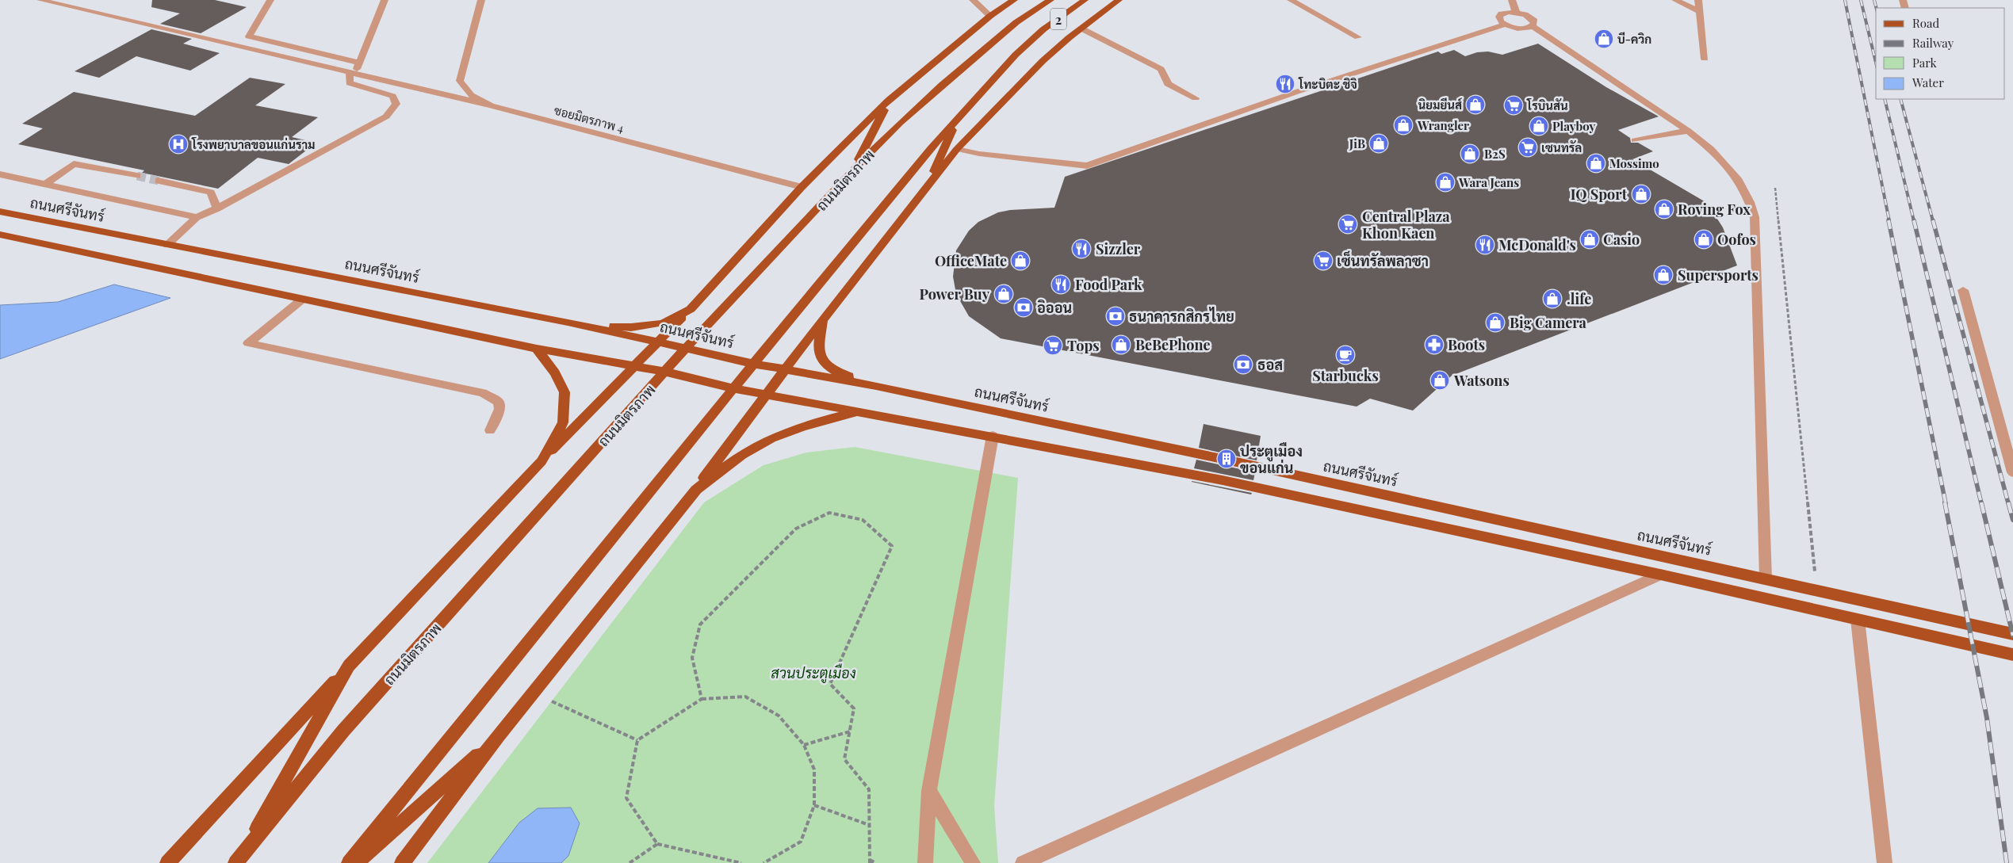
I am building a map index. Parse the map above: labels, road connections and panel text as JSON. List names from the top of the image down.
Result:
{
  "streets": {
    "main road": ["2", "ถนนมิตรภาพ", "ถนนศรีจันทร์"],
    "street": ["ซอยมิตรภาพ 4"]
  },
  "crossings": [
    ["ซอยมิตรภาพ 4", "ถนนมิตรภาพ"],
    ["ถนนมิตรภาพ", "ถนนศรีจันทร์"]
  ],
  "parks": ["สวนประตูเมือง"],
  "places": {
    "shop": [
      "บี-ควิก",
      "นิยมยีนส์",
      "Wrangler",
      "Playboy",
      "JiB",
      "B2S",
      "Mossimo",
      "Wara Jeans",
      "IQ Sport",
      "Roving Fox",
      "Casio",
      "Oofos",
      "OfficeMate",
      "Supersports",
      "Power Buy",
      ".life",
      "Big Camera",
      "BeBePhone",
      "Watsons"
    ],
    "restaurant": [
      "โทะบิตะ ชิจิ",
      "McDonald's",
      "Sizzler",
      "Food Park"
    ],
    "supermarket": [
      "โรบินสัน",
      "เซนทรัล",
      "Central Plaza Khon Kaen",
      "เซ็นทรัลพลาซา",
      "Tops"
    ],
    "hospital": ["โรงพยาบาลขอนแก่นราม"],
    "bank": ["อิออน", "ธนาคารกสิกรไทย", "ธอส"],
    "pharmacy": ["Boots"],
    "cafe": ["Starbucks"],
    "building": ["ประตูเมือง ขอนแก่น"]
  },
  "legend": [
    "Road",
    "Railway",
    "Park",
    "Water"
  ]
}
